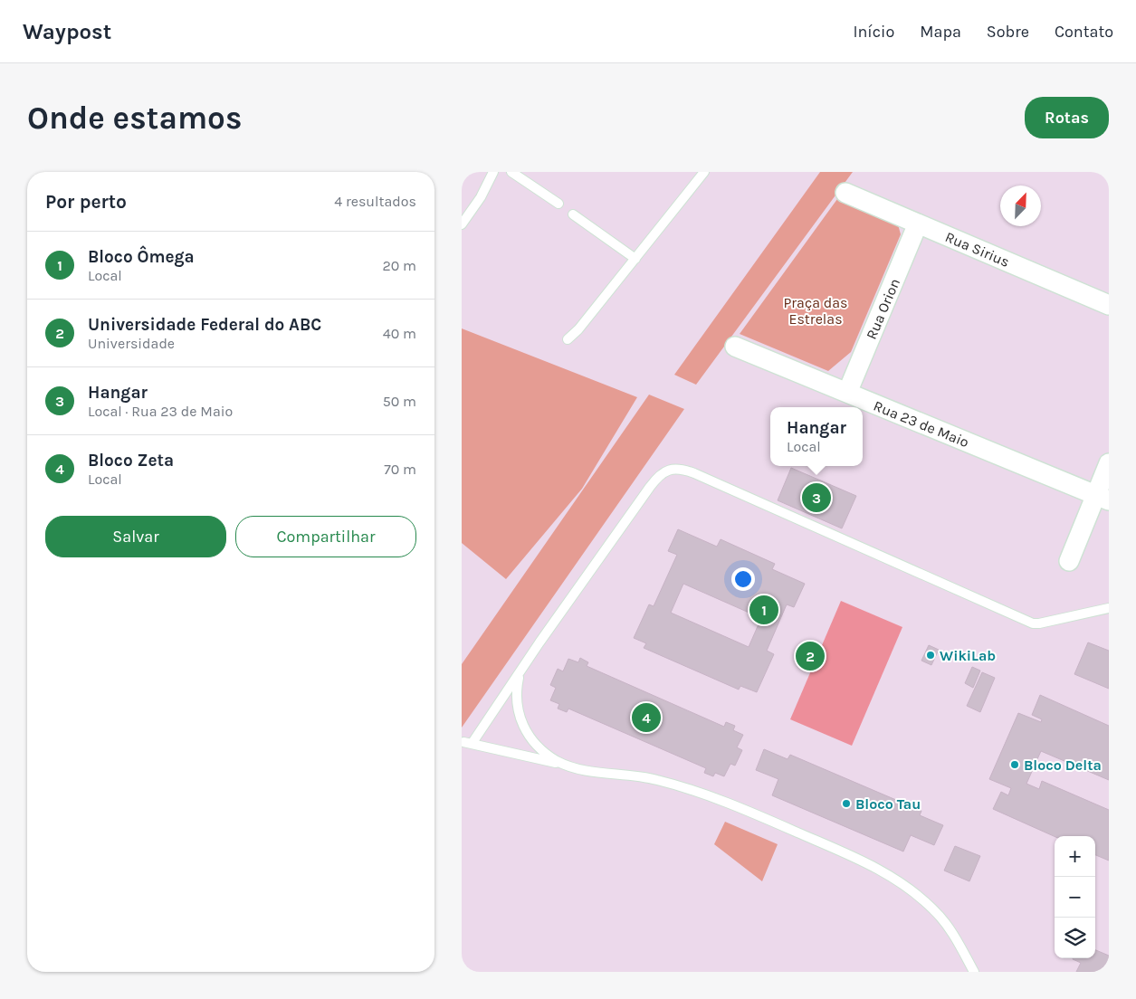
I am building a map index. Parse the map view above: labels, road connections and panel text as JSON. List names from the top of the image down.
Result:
{
  "streets": {
    "street": ["Rua Sirius", "Rua Orion", "Rua 23 de Maio"]
  },
  "crossings": [
    ["Rua Sirius", "Rua Orion"],
    ["Rua Orion", "Rua 23 de Maio"]
  ],
  "parks": ["Praça das Estrelas"],
  "places": ["WikiLab", "Bloco Delta", "Bloco Tau"],
  "north": "top right",
  "page": {
    "header": "Waypost",
    "nav": [
      "Início",
      "Mapa",
      "Sobre",
      "Contato"
    ],
    "buttons": [
      "Rotas",
      ["Salvar", "Compartilhar"]
    ],
    "title": "Onde estamos",
    "heading": ["Por perto", "4 resultados"],
    "list": [
      {
        "mark": "1",
        "name": "Bloco Ômega",
        "note": "Local",
        "value": "20 m"
      },
      {
        "mark": "2",
        "name": "Universidade Federal do ABC",
        "note": "Universidade",
        "value": "40 m"
      },
      {
        "mark": "3",
        "name": "Hangar",
        "note": "Local · Rua 23 de Maio",
        "value": "50 m"
      },
      {
        "mark": "4",
        "name": "Bloco Zeta",
        "note": "Local",
        "value": "70 m"
      }
    ],
    "popup": ["Hangar", "Local"],
    "pins": [
      "3",
      "1",
      "2",
      "4"
    ],
    "map_buttons": ["+", "−"]
  }
}
